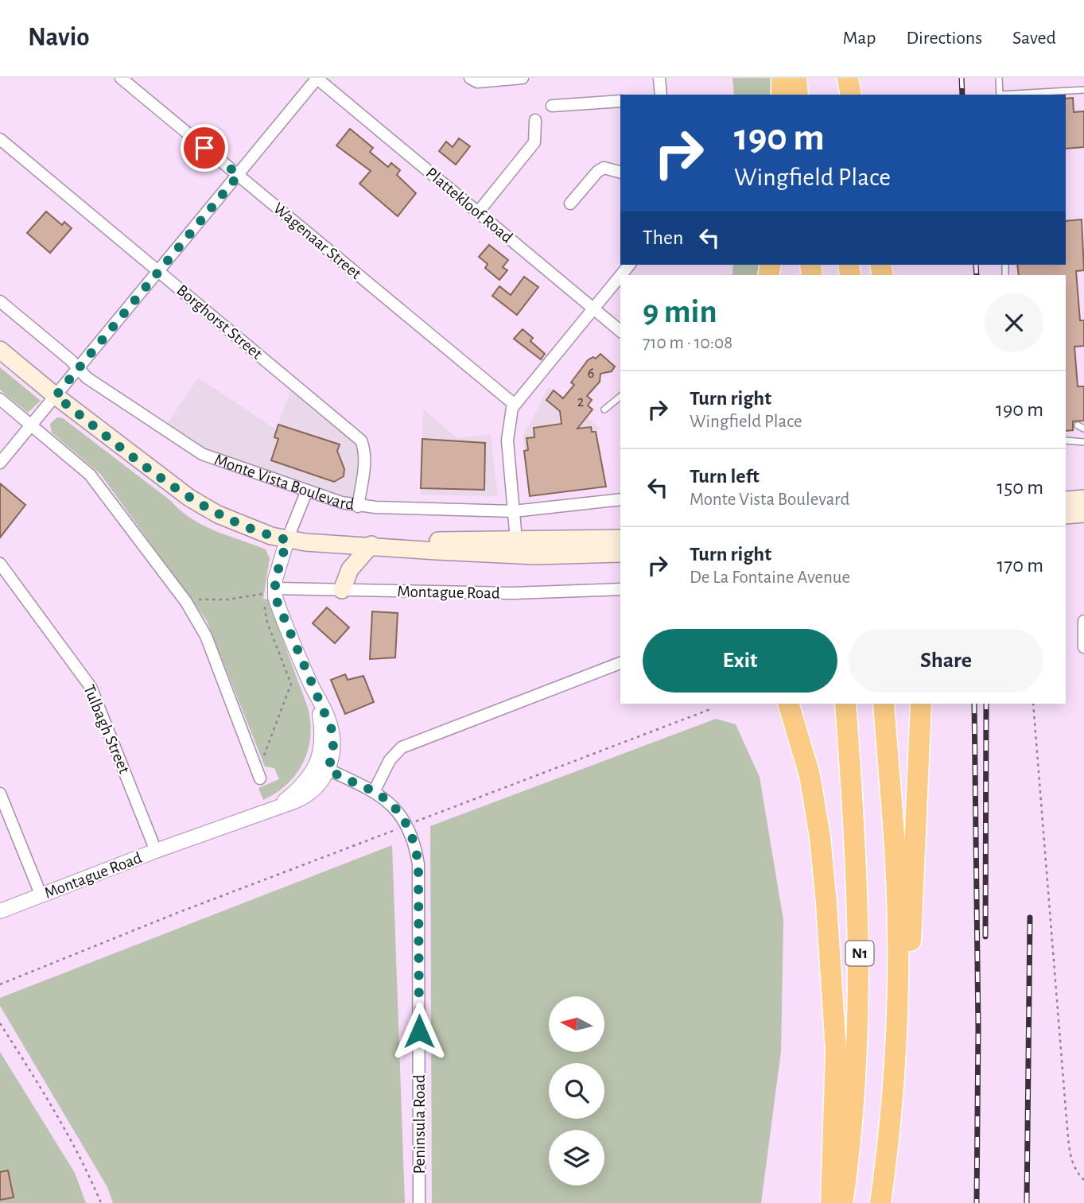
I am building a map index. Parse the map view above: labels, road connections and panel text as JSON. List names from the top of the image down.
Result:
{
  "streets": {
    "highway": ["N1"],
    "street": [
      "Plattekloof Road",
      "Wagenaar Street",
      "Borghorst Street",
      "Monte Vista Boulevard",
      "Montague Road",
      "Tulbagh Street",
      "Peninsula Road"
    ]
  },
  "crossings": [
    ["Borghorst Street", "Monte Vista Boulevard"],
    ["Montague Road", "Tulbagh Street"],
    ["Montague Road", "Peninsula Road"]
  ],
  "house_numbers": ["6", "2"],
  "north": "left",
  "page": {
    "header": "Navio",
    "nav": ["Map", "Directions", "Saved"],
    "turn": ["190 m", "Wingfield Place"],
    "then": "Then",
    "heading": ["9 min", "710 m · 10:08"],
    "list": [
      {
        "name": "Turn right",
        "note": "Wingfield Place",
        "value": "190 m"
      },
      {
        "name": "Turn left",
        "note": "Monte Vista Boulevard",
        "value": "150 m"
      },
      {
        "name": "Turn right",
        "note": "De La Fontaine Avenue",
        "value": "170 m"
      }
    ],
    "buttons": ["Exit", "Share"]
  }
}
